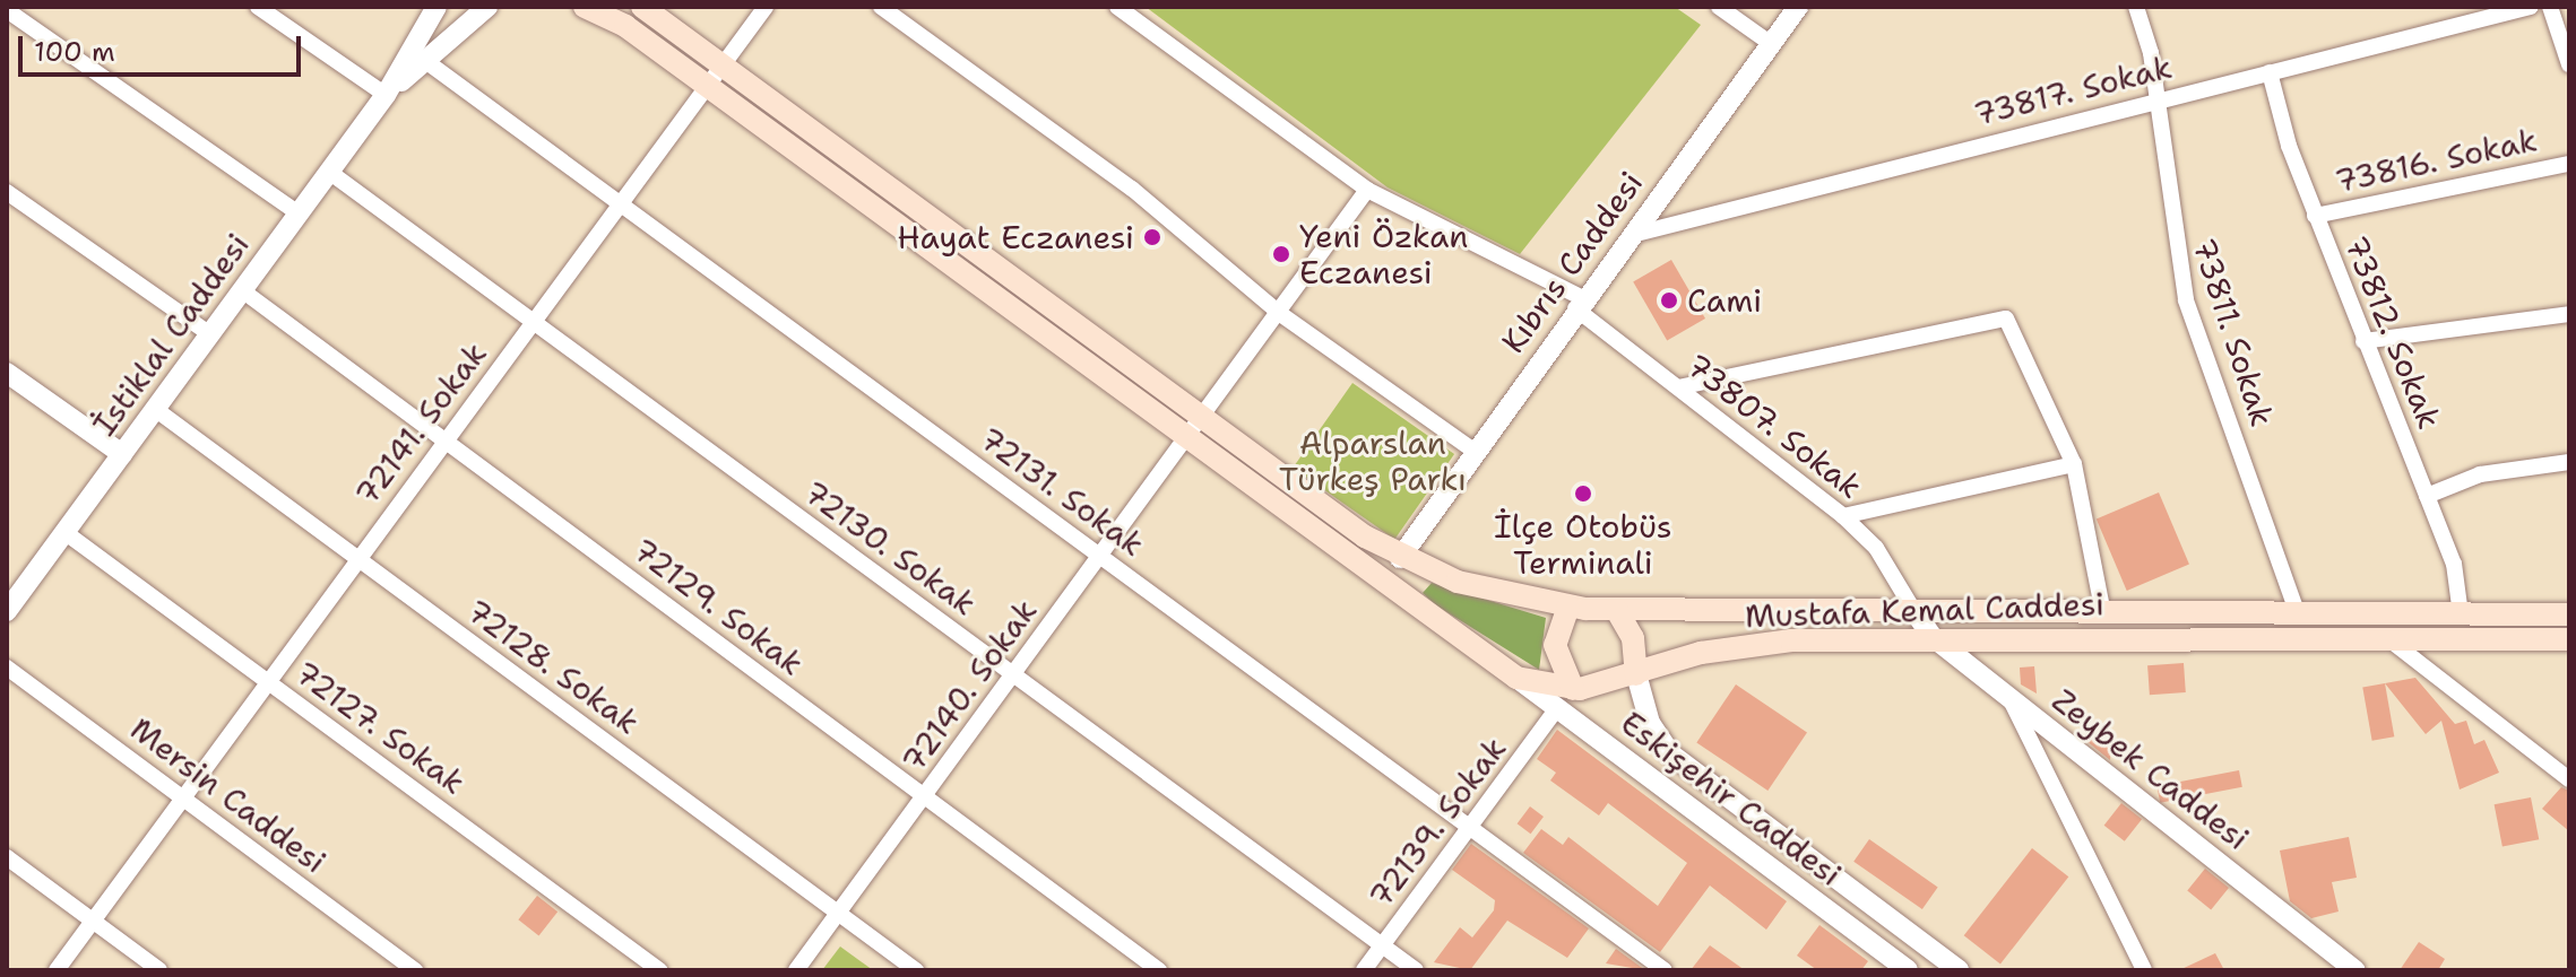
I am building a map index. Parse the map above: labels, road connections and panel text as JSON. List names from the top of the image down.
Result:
{
  "streets": {
    "main road": ["Mustafa Kemal Caddesi"],
    "street": [
      "73817. Sokak",
      "73816. Sokak",
      "Kıbrıs Caddesi",
      "73811. Sokak",
      "73812. Sokak",
      "İstiklal Caddesi",
      "72141. Sokak",
      "73807. Sokak",
      "72131. Sokak",
      "72130. Sokak",
      "72129. Sokak",
      "72128. Sokak",
      "72140. Sokak",
      "72127. Sokak",
      "Zeybek Caddesi",
      "Mersin Caddesi",
      "Eskişehir Caddesi",
      "72139. Sokak"
    ]
  },
  "crossings": [
    ["73817. Sokak", "Kıbrıs Caddesi"],
    ["73817. Sokak", "73811. Sokak"],
    ["73817. Sokak", "73812. Sokak"],
    ["73816. Sokak", "73812. Sokak"],
    ["Kıbrıs Caddesi", "73807. Sokak"],
    ["Kıbrıs Caddesi", "Mustafa Kemal Caddesi"],
    ["73811. Sokak", "Mustafa Kemal Caddesi"],
    ["73812. Sokak", "Mustafa Kemal Caddesi"],
    ["İstiklal Caddesi", "72131. Sokak"],
    ["İstiklal Caddesi", "72130. Sokak"],
    ["İstiklal Caddesi", "72129. Sokak"],
    ["İstiklal Caddesi", "72128. Sokak"],
    ["İstiklal Caddesi", "72127. Sokak"],
    ["72141. Sokak", "72131. Sokak"],
    ["72141. Sokak", "72130. Sokak"],
    ["72141. Sokak", "72129. Sokak"],
    ["72141. Sokak", "Mustafa Kemal Caddesi"],
    ["72141. Sokak", "72128. Sokak"],
    ["72141. Sokak", "72127. Sokak"],
    ["72141. Sokak", "Mersin Caddesi"],
    ["73807. Sokak", "Mustafa Kemal Caddesi"],
    ["73807. Sokak", "72140. Sokak"],
    ["73807. Sokak", "Zeybek Caddesi"],
    ["72131. Sokak", "72140. Sokak"],
    ["72131. Sokak", "72139. Sokak"],
    ["72130. Sokak", "72140. Sokak"],
    ["72130. Sokak", "72139. Sokak"],
    ["72129. Sokak", "72140. Sokak"],
    ["Mustafa Kemal Caddesi", "72140. Sokak"],
    ["Mustafa Kemal Caddesi", "Zeybek Caddesi"],
    ["Mustafa Kemal Caddesi", "Eskişehir Caddesi"],
    ["72128. Sokak", "72140. Sokak"],
    ["Eskişehir Caddesi", "72139. Sokak"]
  ],
  "parks": ["Alparslan Türkeş Parkı"],
  "places": [
    "Hayat Eczanesi",
    "Yeni Özkan Eczanesi",
    "Cami",
    "İlçe Otobüs Terminali"
  ],
  "scale_bar": "100 m"
}
